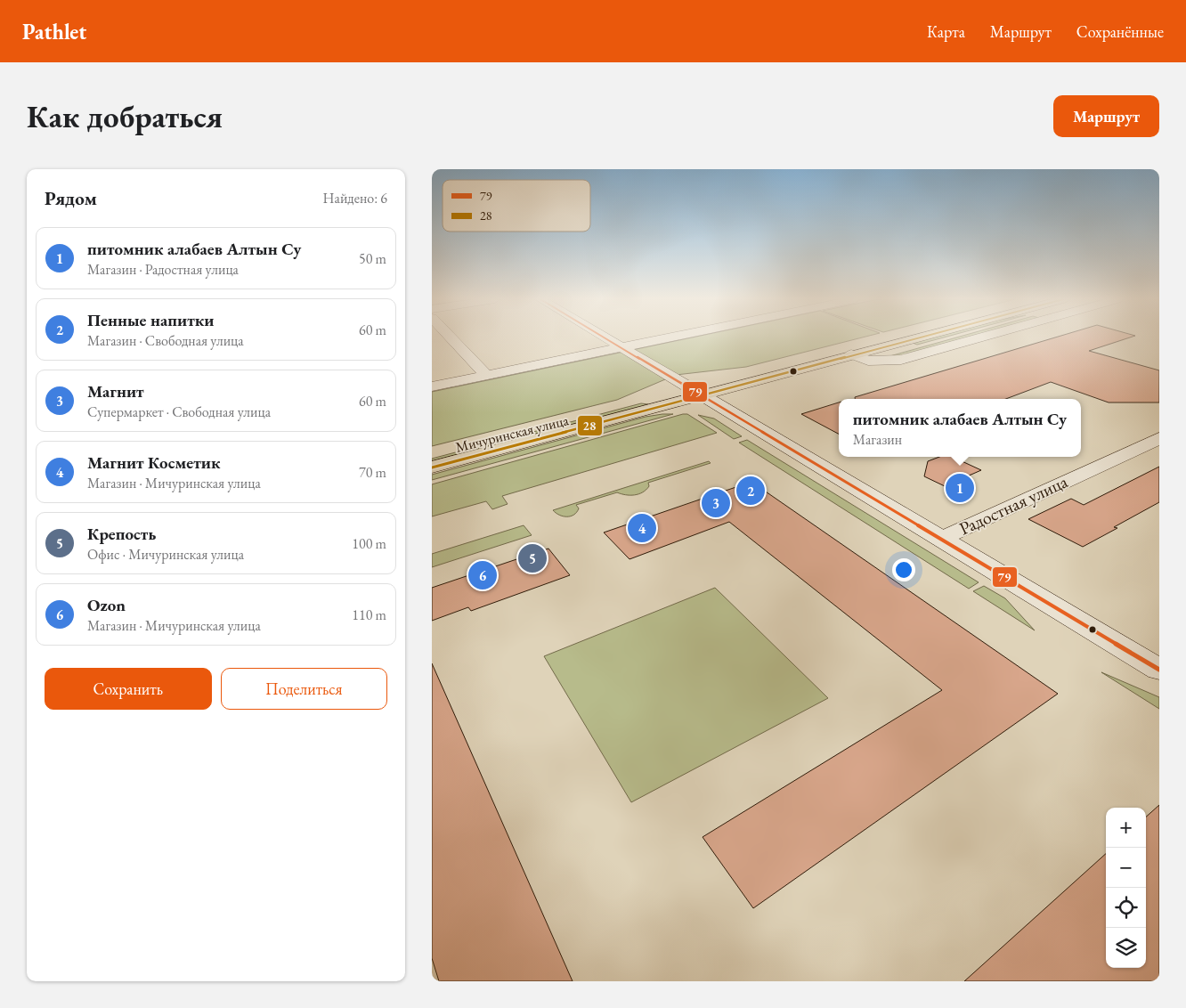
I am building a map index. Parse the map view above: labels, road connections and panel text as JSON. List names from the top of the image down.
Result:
{
  "streets": {
    "main road": ["Мичуринская улица"],
    "street": ["Радостная улица"]
  },
  "lines": ["transit line 79", "transit line 28"],
  "legend": ["79", "28"],
  "page": {
    "header": "Pathlet",
    "nav": ["Карта", "Маршрут", "Сохранённые"],
    "buttons": [
      "Маршрут",
      ["Сохранить", "Поделиться"]
    ],
    "title": "Как добраться",
    "heading": ["Рядом", "Найдено: 6"],
    "list": [
      {
        "mark": "1",
        "name": "питомник алабаев Алтын Су",
        "note": "Магазин · Радостная улица",
        "value": "50 m"
      },
      {
        "mark": "2",
        "name": "Пенные напитки",
        "note": "Магазин · Свободная улица",
        "value": "60 m"
      },
      {
        "mark": "3",
        "name": "Магнит",
        "note": "Супермаркет · Свободная улица",
        "value": "60 m"
      },
      {
        "mark": "4",
        "name": "Магнит Косметик",
        "note": "Магазин · Мичуринская улица",
        "value": "70 m"
      },
      {
        "mark": "5",
        "name": "Крепость",
        "note": "Офис · Мичуринская улица",
        "value": "100 m"
      },
      {
        "mark": "6",
        "name": "Ozon",
        "note": "Магазин · Мичуринская улица",
        "value": "110 m"
      }
    ],
    "popup": ["питомник алабаев Алтын Су", "Магазин"],
    "pins": [
      "1",
      "2",
      "3",
      "4",
      "5",
      "6"
    ],
    "map_buttons": ["+", "−"]
  }
}
